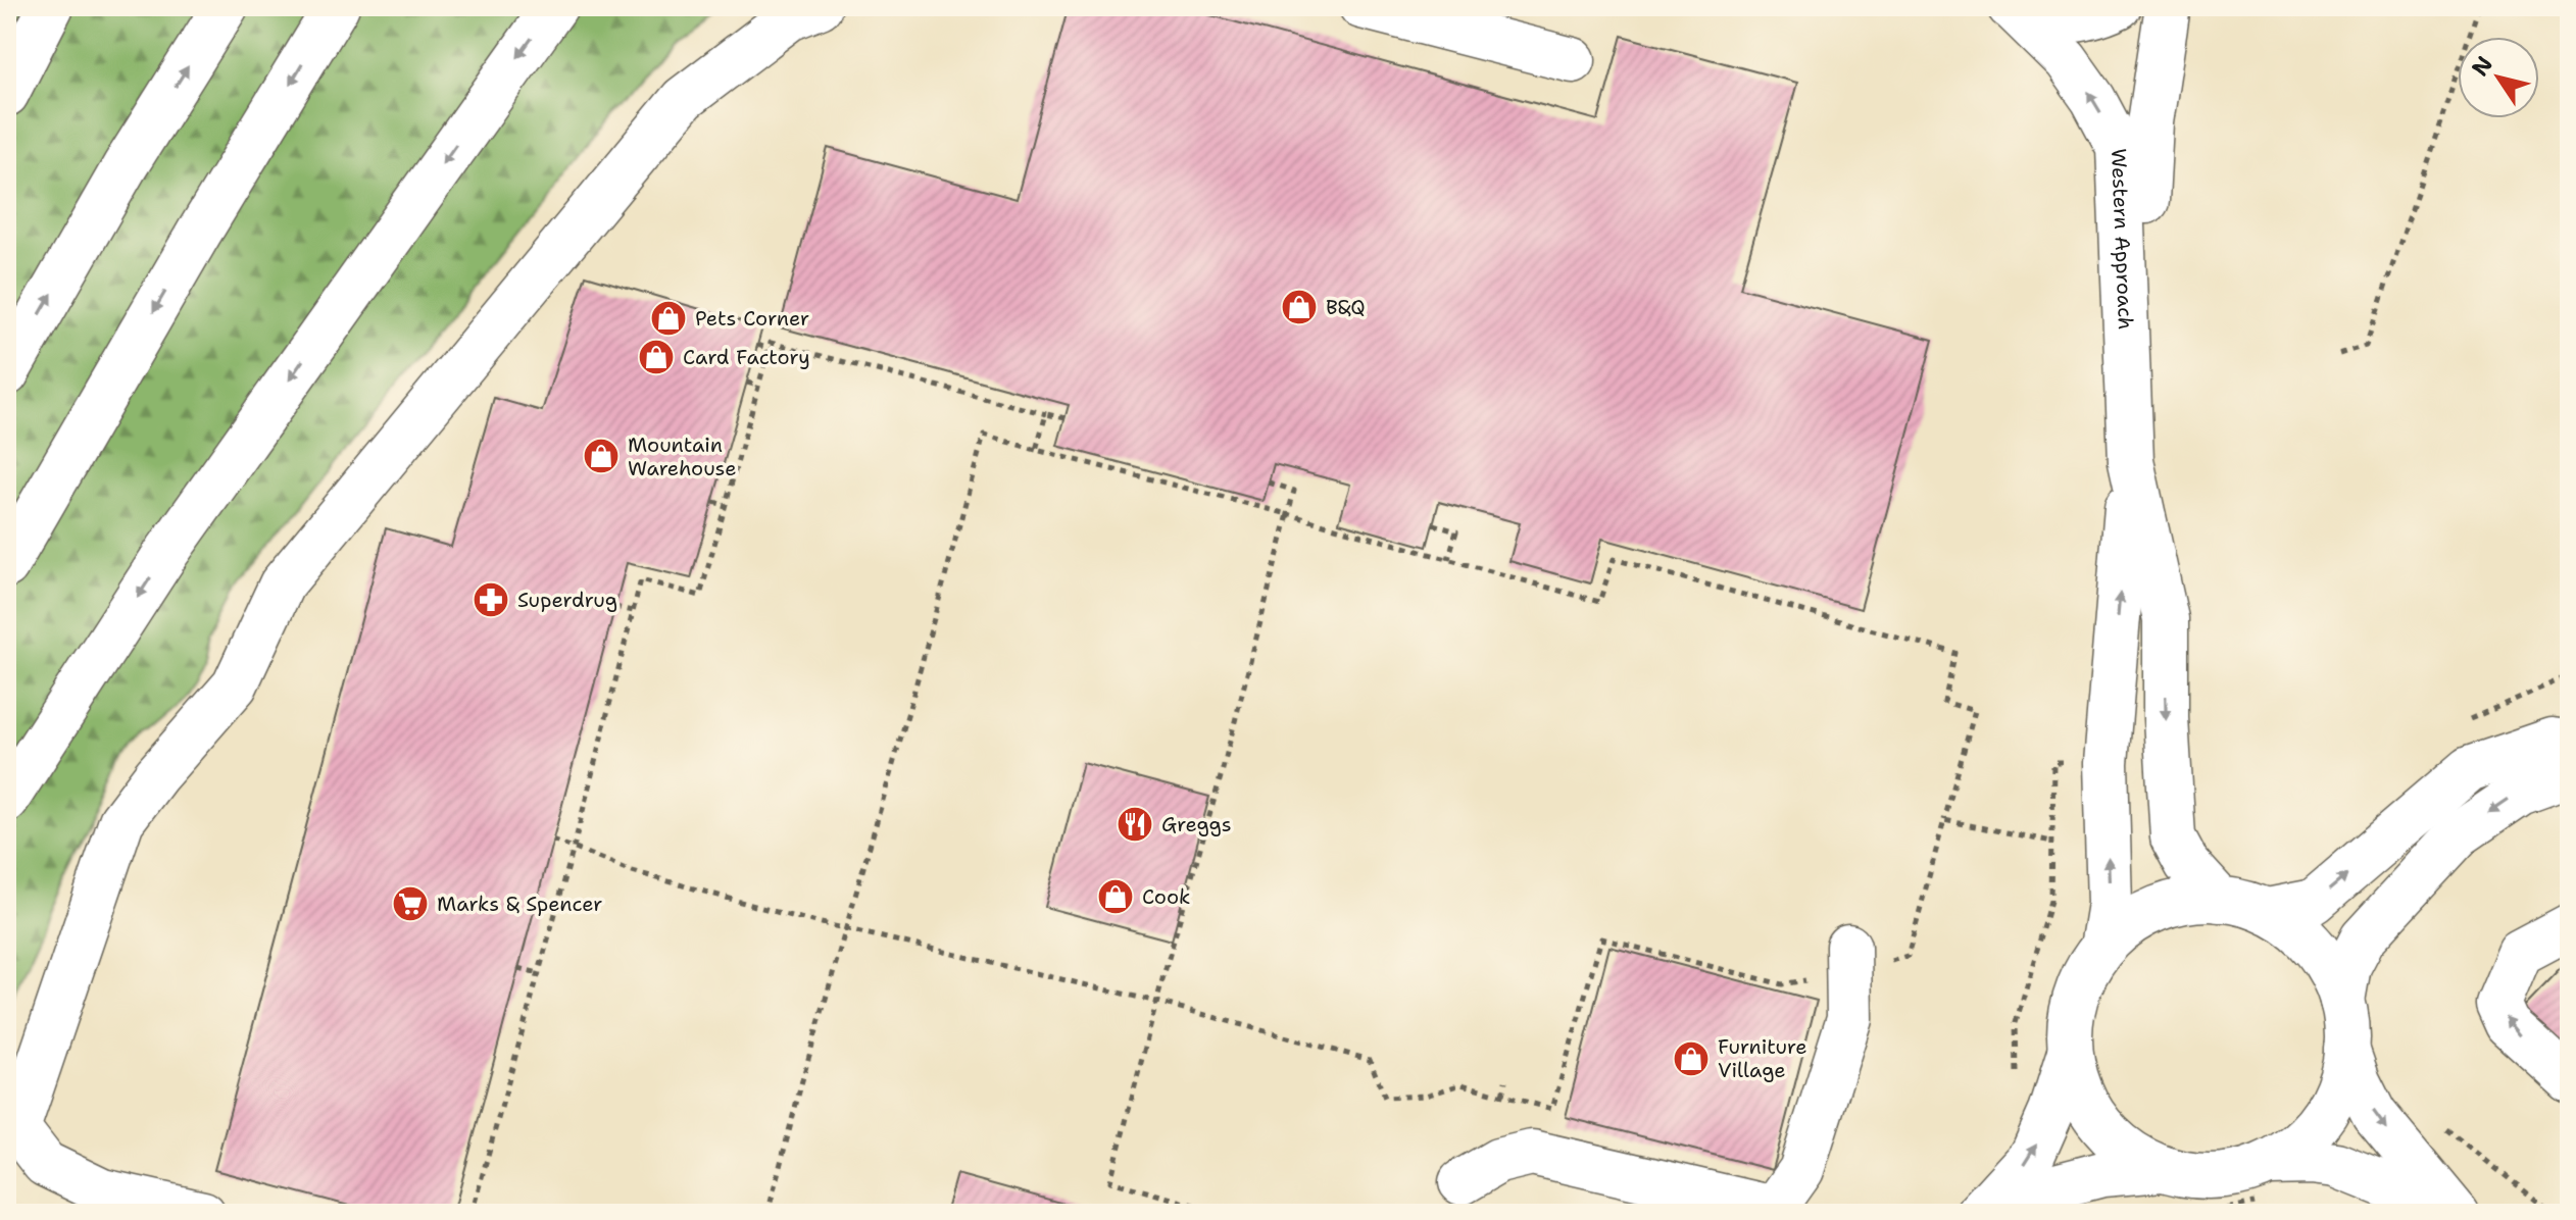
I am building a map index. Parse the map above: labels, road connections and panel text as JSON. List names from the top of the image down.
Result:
{
  "streets": {
    "main road": ["Western Approach"]
  },
  "places": {
    "shop": [
      "B&Q",
      "Pets Corner",
      "Card Factory",
      "Mountain Warehouse",
      "Cook",
      "Furniture Village"
    ],
    "pharmacy": ["Superdrug"],
    "restaurant": ["Greggs"],
    "supermarket": ["Marks & Spencer"]
  },
  "north": "top left"
}
